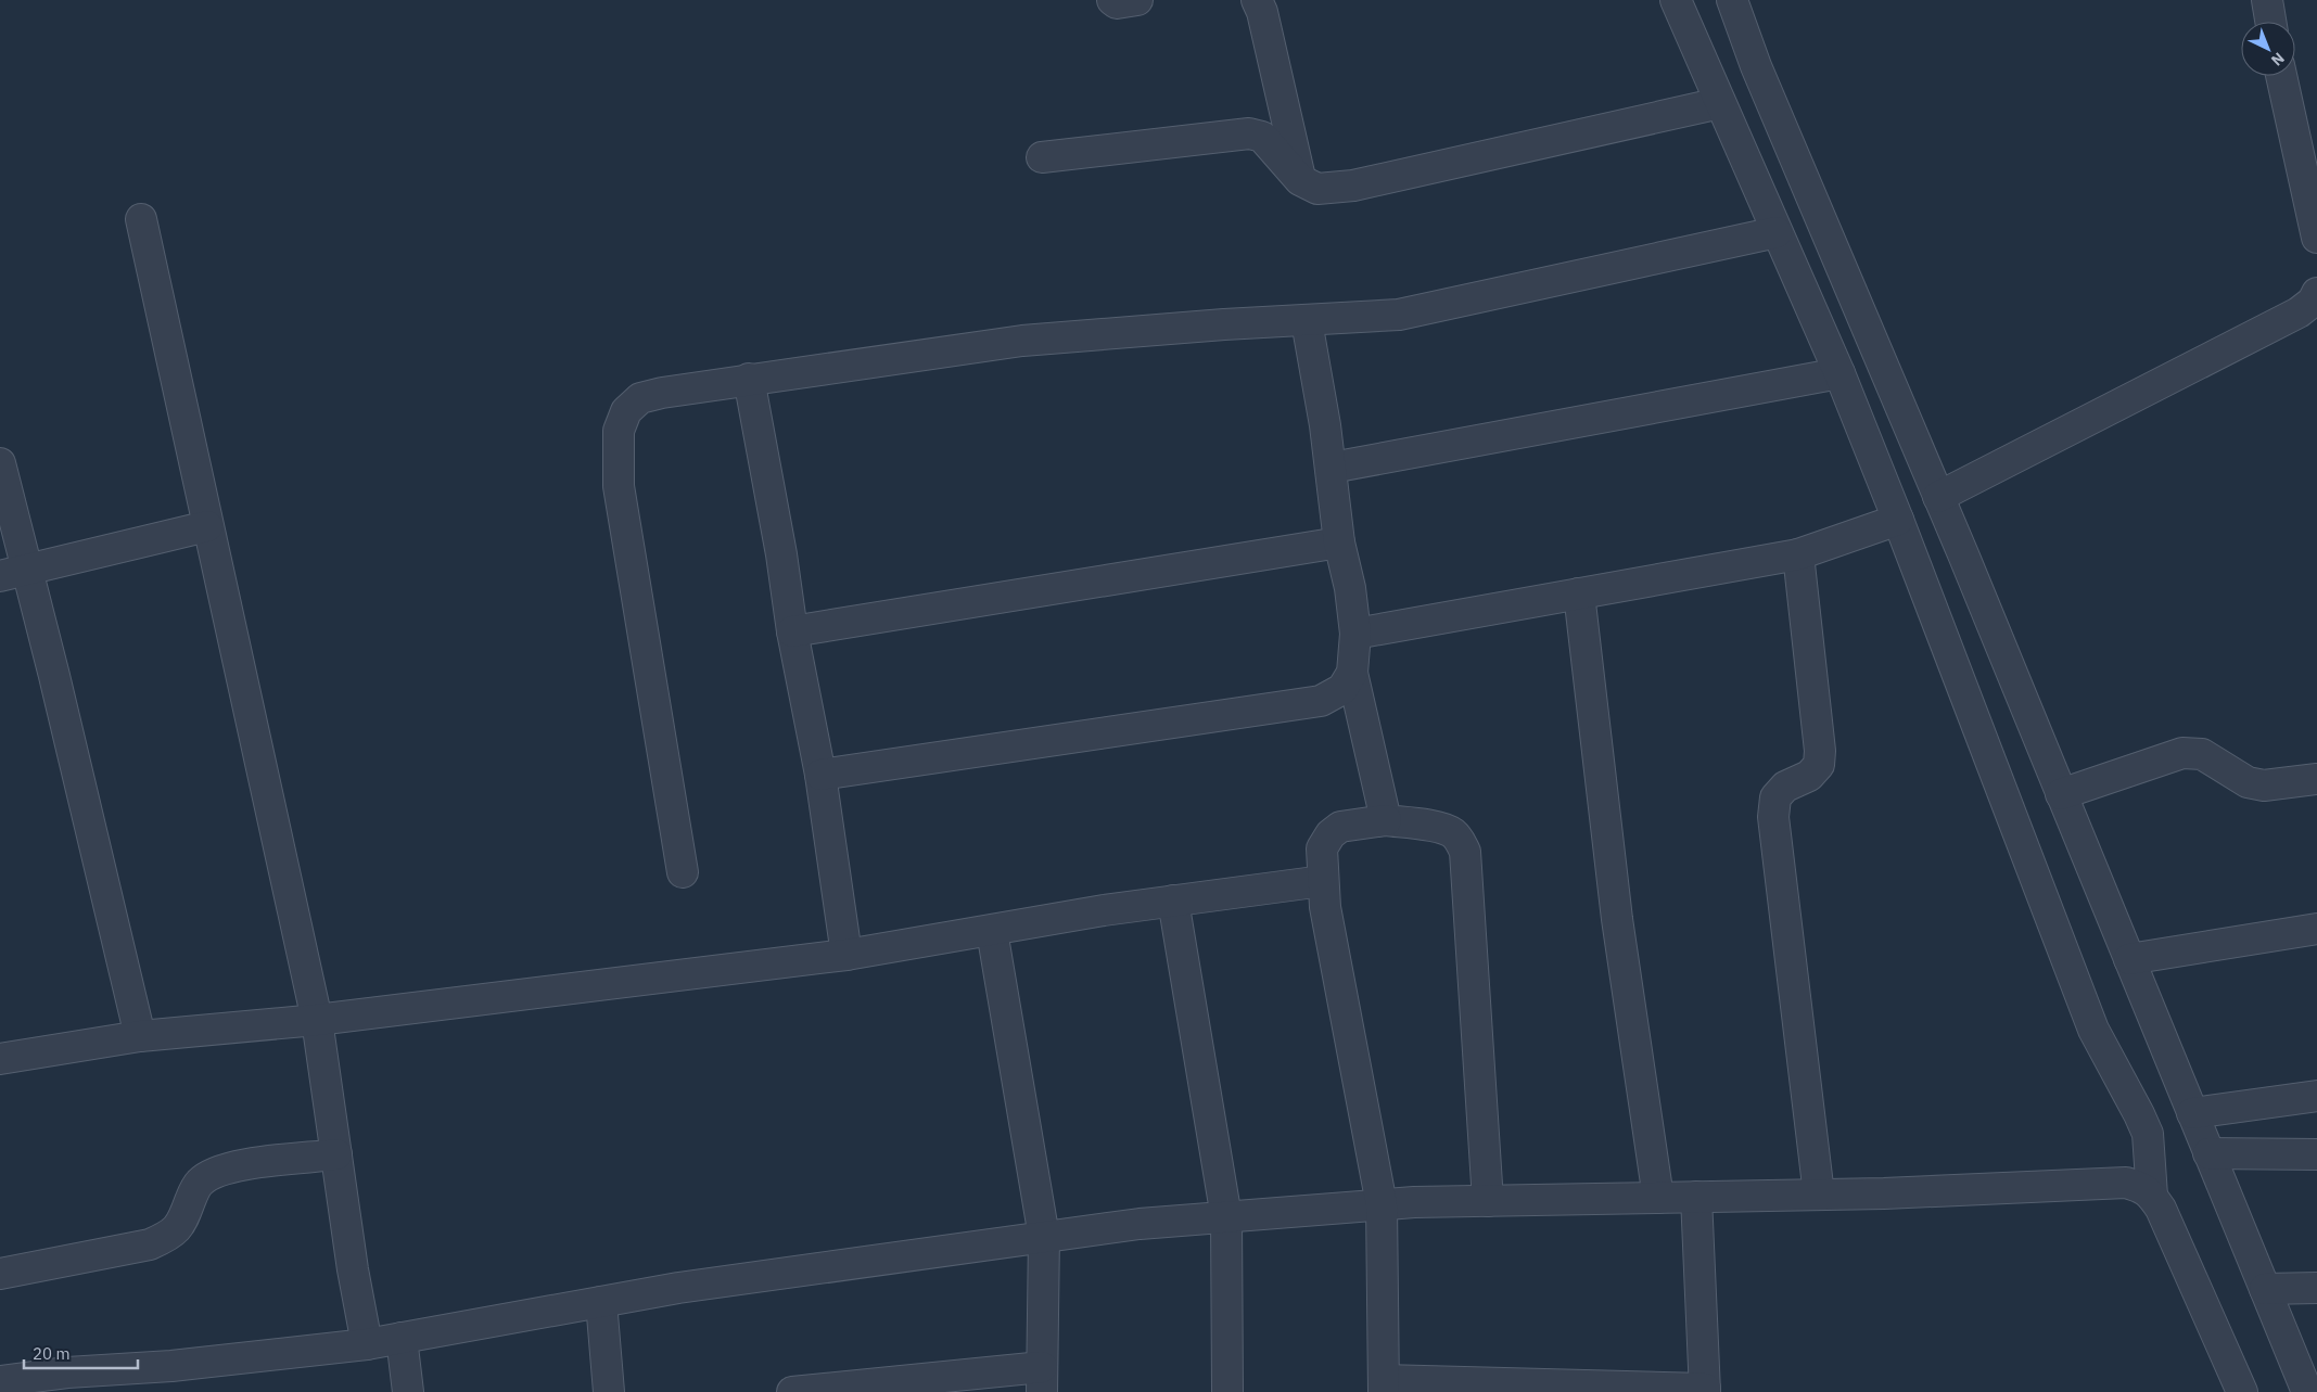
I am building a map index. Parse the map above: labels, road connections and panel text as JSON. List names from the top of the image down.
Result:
{
  "scale_bar": "20 m",
  "north": "bottom right"
}
